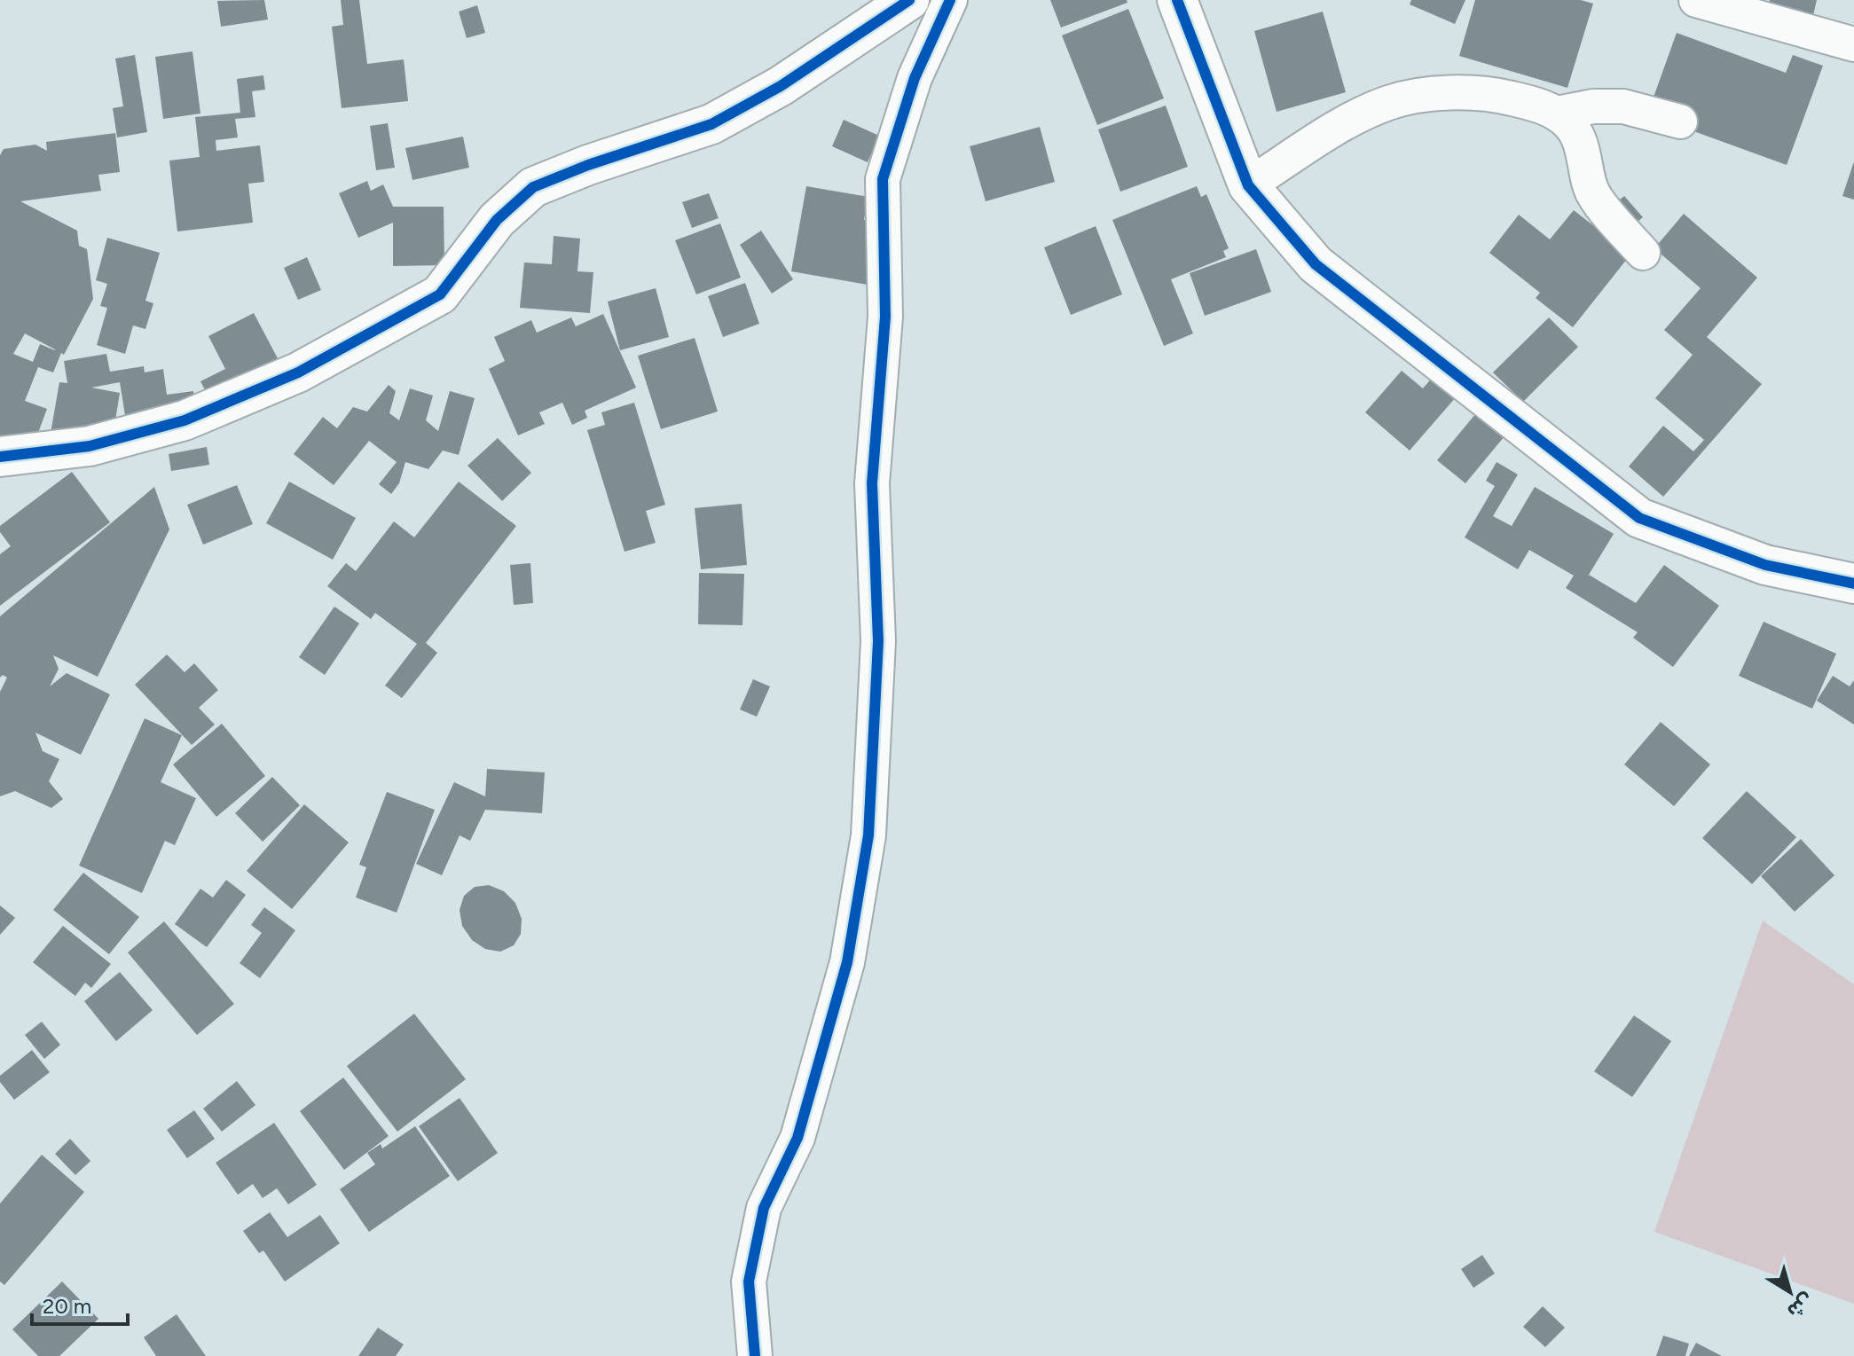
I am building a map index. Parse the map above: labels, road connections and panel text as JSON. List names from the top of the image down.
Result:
{
  "scale_bar": "20 m",
  "north": "bottom right"
}
